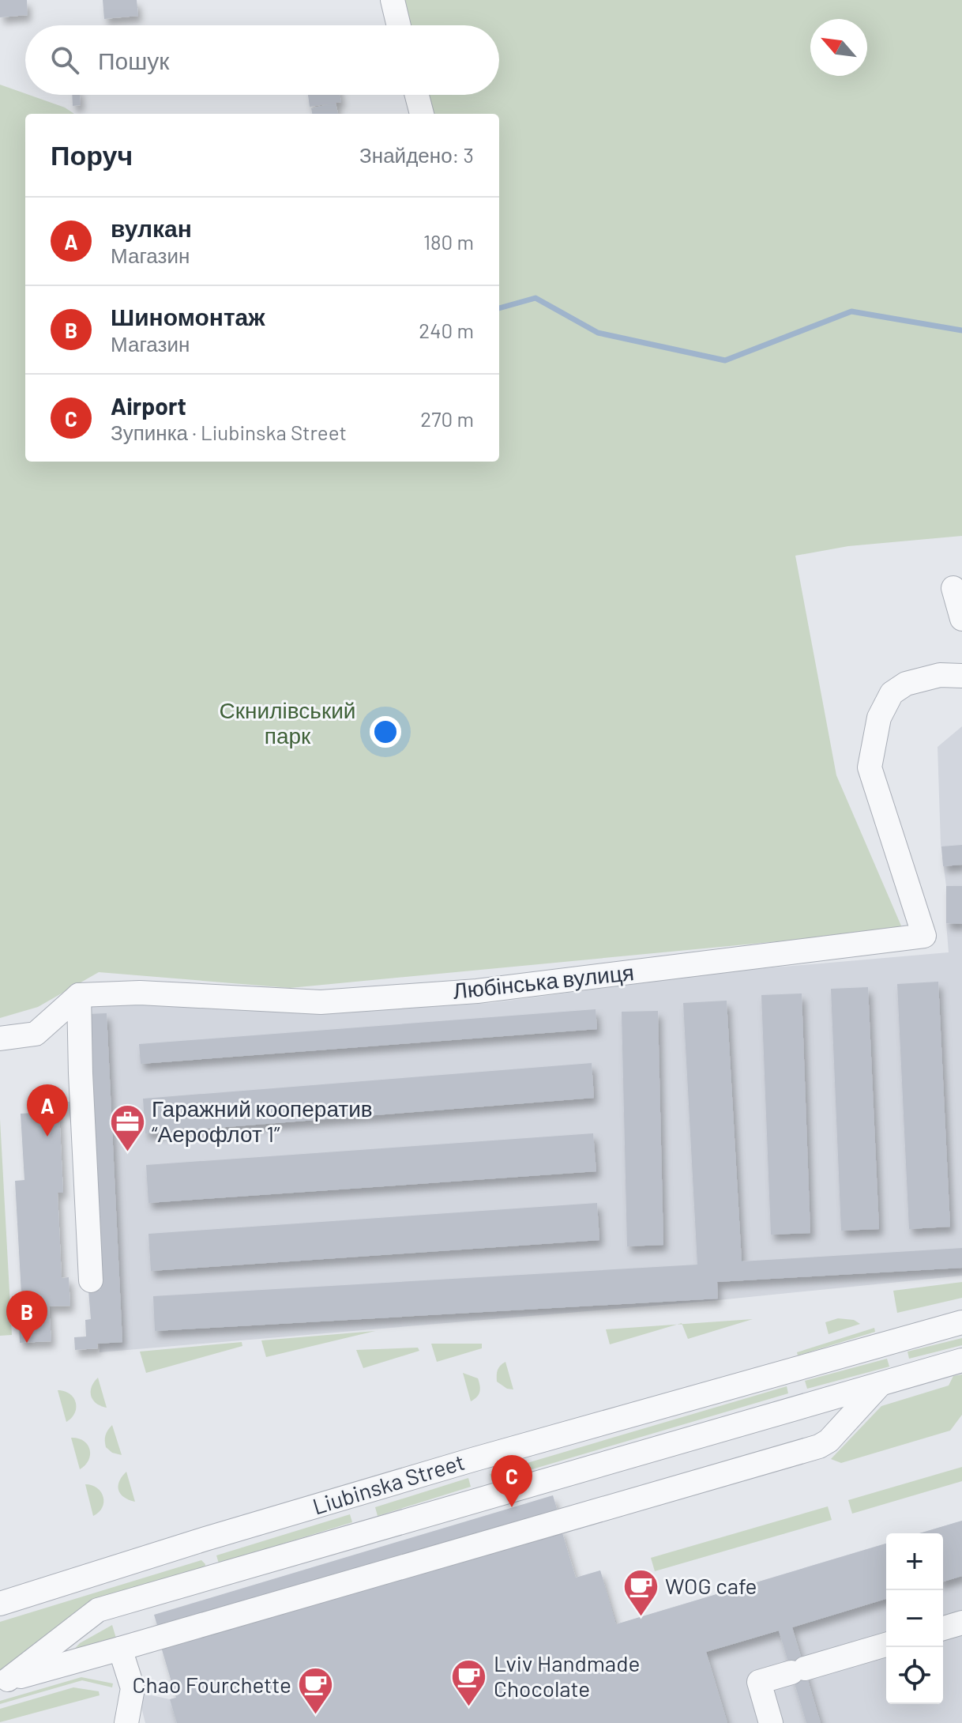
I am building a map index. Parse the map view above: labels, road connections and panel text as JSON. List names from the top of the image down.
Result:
{
  "streets": {
    "street": ["Любінська вулиця", "Liubinska Street"]
  },
  "parks": ["Скнилівський парк"],
  "places": {
    "office": ["Гаражний кооператив “Аерофлот 1”"],
    "cafe": ["WOG cafe", "Lviv Handmade Chocolate", "Chao Fourchette"]
  },
  "north": "top left",
  "page": {
    "search": "Пошук",
    "heading": ["Поруч", "Знайдено: 3"],
    "list": [
      {
        "mark": "A",
        "name": "вулкан",
        "note": "Магазин",
        "value": "180 m"
      },
      {
        "mark": "B",
        "name": "Шиномонтаж",
        "note": "Магазин",
        "value": "240 m"
      },
      {
        "mark": "C",
        "name": "Airport",
        "note": "Зупинка · Liubinska Street",
        "value": "270 m"
      }
    ],
    "pins": ["A", "B", "C"],
    "map_buttons": ["+", "−"]
  }
}
